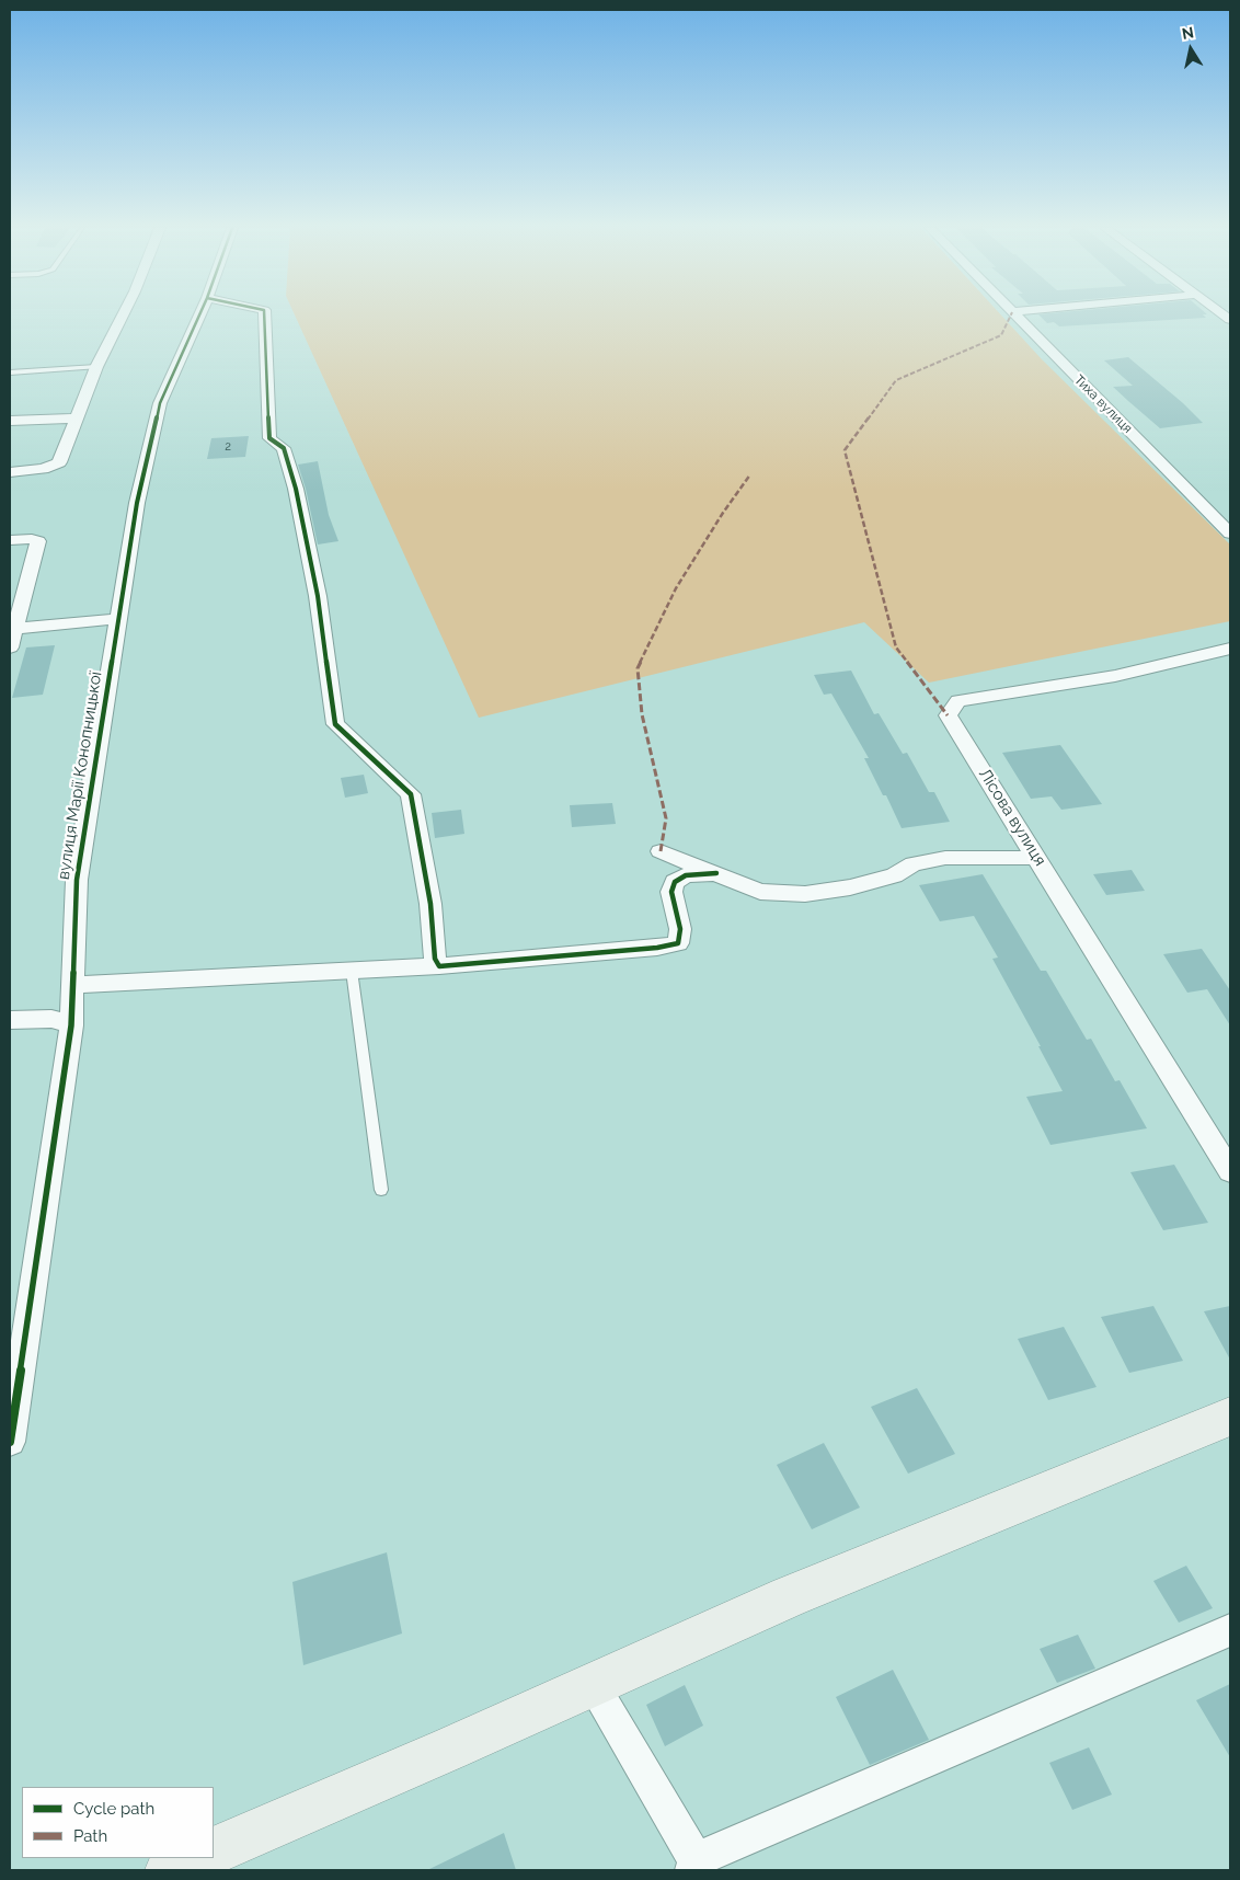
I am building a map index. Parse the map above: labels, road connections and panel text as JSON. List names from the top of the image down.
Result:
{
  "streets": {
    "street": ["Тиха вулиця", "вулиця Марії Конопницької", "Лісова вулиця"]
  },
  "house_numbers": ["2"],
  "legend": ["Cycle path", "Path"],
  "north": "top"
}
